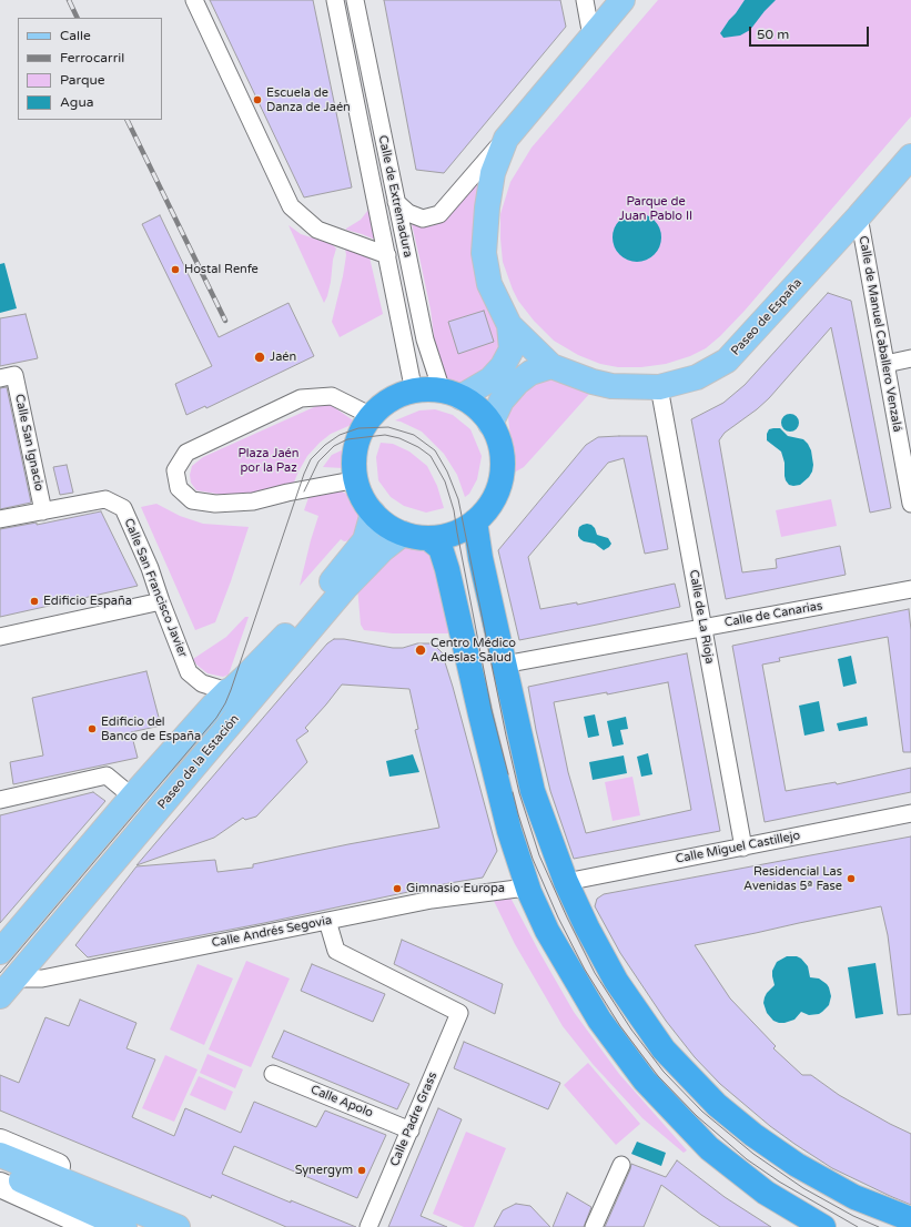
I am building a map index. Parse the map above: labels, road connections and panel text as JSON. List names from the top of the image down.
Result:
{
  "streets": {
    "main road": ["Paseo de España", "Paseo de la Estación"],
    "street": [
      "Calle de Extremadura",
      "Calle de Manuel Caballero Venzalá",
      "Calle San Ignacio",
      "Calle San Francisco Javier",
      "Calle de Canarias",
      "Calle de La Rioja",
      "Calle Miguel Castillejo",
      "Calle Andrés Segovia",
      "Calle Apolo",
      "Calle Padre Grass"
    ]
  },
  "crossings": [
    ["Calle de Extremadura", "Paseo de España"],
    ["Calle de Extremadura", "Paseo de la Estación"],
    ["Paseo de España", "Calle de Manuel Caballero Venzalá"],
    ["Paseo de España", "Calle de La Rioja"],
    ["Paseo de España", "Paseo de la Estación"],
    ["Calle San Ignacio", "Calle San Francisco Javier"],
    ["Calle San Francisco Javier", "Paseo de la Estación"],
    ["Calle de Canarias", "Calle de La Rioja"],
    ["Calle de La Rioja", "Calle Miguel Castillejo"],
    ["Paseo de la Estación", "Calle Andrés Segovia"],
    ["Calle Andrés Segovia", "Calle Padre Grass"],
    ["Calle Apolo", "Calle Padre Grass"]
  ],
  "parks": ["Parque de Juan Pablo II", "Plaza Jaén por la Paz"],
  "places": [
    "Escuela de Danza de Jaén",
    "Hostal Renfe",
    "Jaén",
    "Edificio España",
    "Centro Médico Adeslas Salud",
    "Edificio del Banco de España",
    "Residencial Las Avenidas 5ª Fase",
    "Gimnasio Europa",
    "Synergym"
  ],
  "legend": [
    "Calle",
    "Ferrocarril",
    "Parque",
    "Agua"
  ],
  "scale_bar": "50 m"
}
